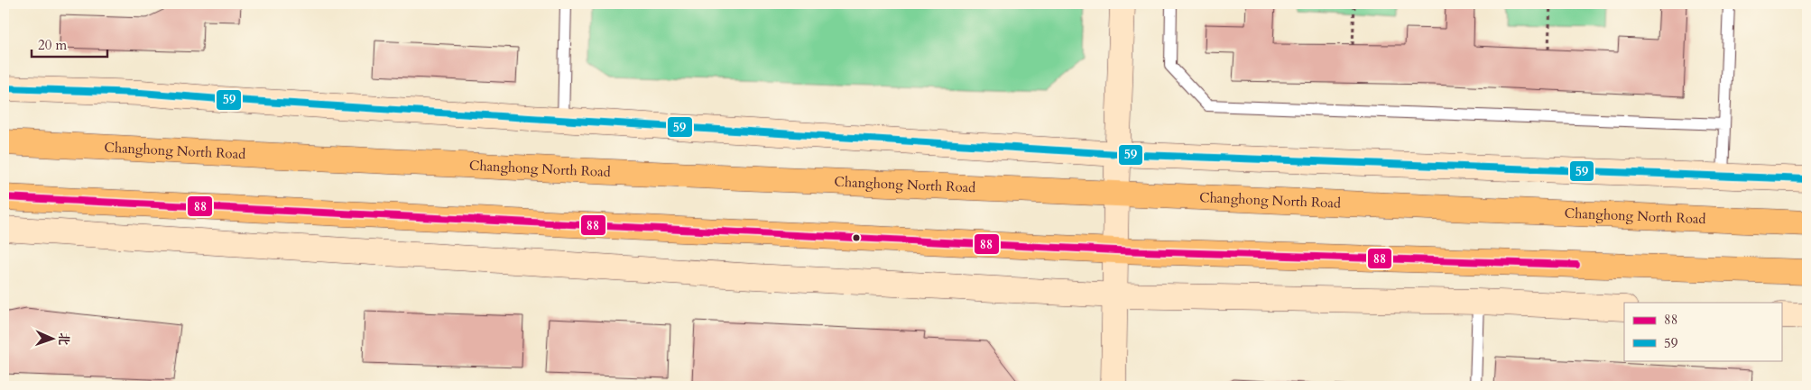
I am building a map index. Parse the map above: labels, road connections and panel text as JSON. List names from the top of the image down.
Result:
{
  "streets": {
    "highway": ["Changhong North Road"]
  },
  "lines": ["transit line 59", "transit line 88"],
  "legend": ["88", "59"],
  "scale_bar": "20 m",
  "north": "right"
}
